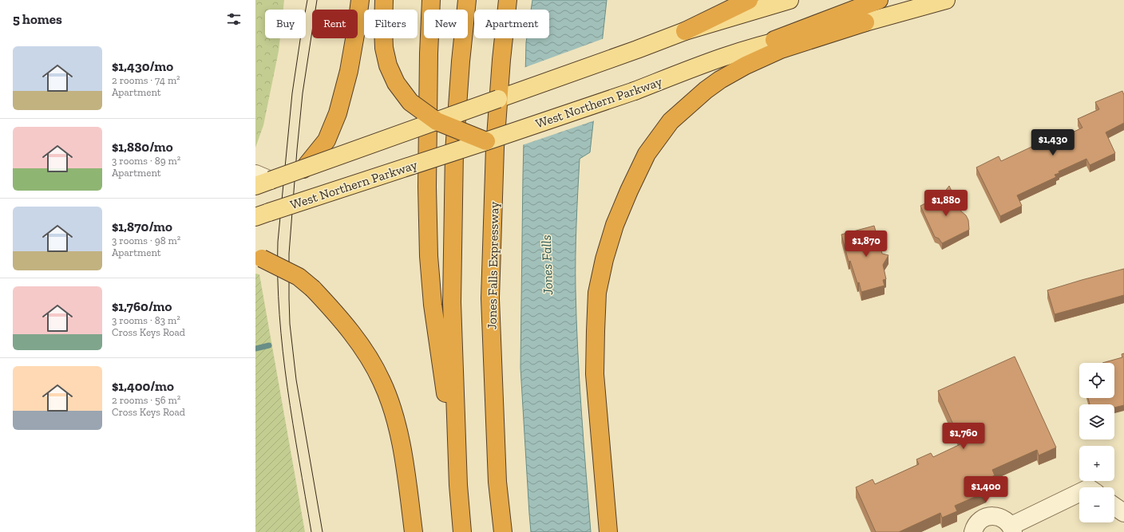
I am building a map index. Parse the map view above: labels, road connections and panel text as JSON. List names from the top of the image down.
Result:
{
  "streets": {
    "highway": ["Jones Falls Expressway"],
    "main road": ["West Northern Parkway"]
  },
  "water": ["Jones Falls"],
  "page": {
    "heading": "5 homes",
    "chip": [
      "Buy",
      "Rent",
      "Filters",
      "New",
      "Apartment"
    ],
    "list": [
      {
        "name": "$1,430/mo",
        "note": "2 rooms · 74 m² · Apartment"
      },
      {
        "name": "$1,880/mo",
        "note": "3 rooms · 89 m² · Apartment"
      },
      {
        "name": "$1,870/mo",
        "note": "3 rooms · 98 m² · Apartment"
      },
      {
        "name": "$1,760/mo",
        "note": "3 rooms · 83 m² · Cross Keys Road"
      },
      {
        "name": "$1,400/mo",
        "note": "2 rooms · 56 m² · Cross Keys Road"
      }
    ],
    "price": [
      "$1,430",
      "$1,880",
      "$1,870",
      "$1,760",
      "$1,400"
    ],
    "map_buttons": ["+", "−"]
  }
}
